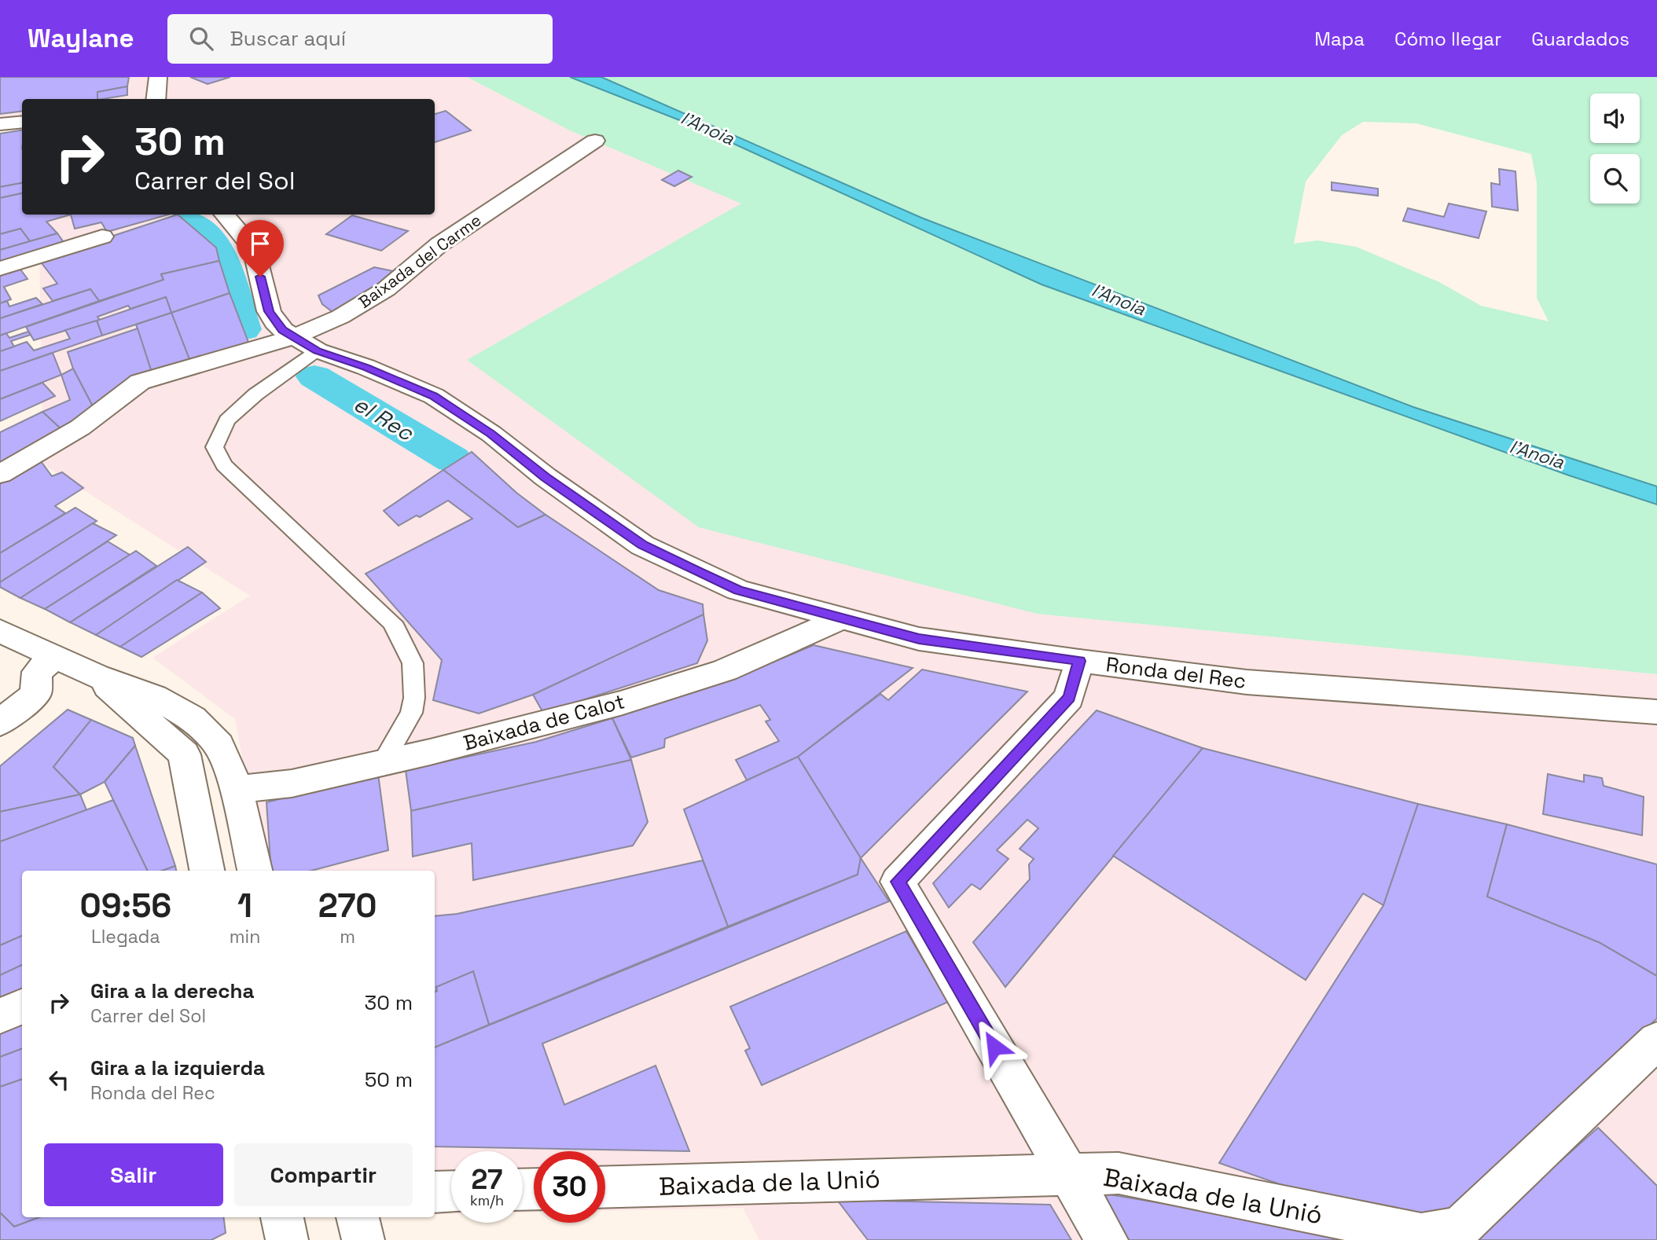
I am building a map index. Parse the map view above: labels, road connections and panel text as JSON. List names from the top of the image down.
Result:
{
  "streets": {
    "street": [
      "Baixada del Carme",
      "Ronda del Rec",
      "Baixada de Calot",
      "Baixada de la Unió"
    ]
  },
  "crossings": [
    ["Baixada del Carme", "Ronda del Rec"],
    ["Ronda del Rec", "Baixada de Calot"]
  ],
  "water": ["l'Anoia", "el Rec"],
  "page": {
    "header": "Waylane",
    "search": "Buscar aquí",
    "nav": ["Mapa", "Cómo llegar", "Guardados"],
    "turn": ["30 m", "Carrer del Sol"],
    "eta": [
      "09:56",
      "Llegada",
      "1",
      "min",
      "270",
      "m"
    ],
    "list": [
      {
        "name": "Gira a la derecha",
        "note": "Carrer del Sol",
        "value": "30 m"
      },
      {
        "name": "Gira a la izquierda",
        "note": "Ronda del Rec",
        "value": "50 m"
      }
    ],
    "buttons": ["Salir", "Compartir"],
    "speed": "27 km/h",
    "limit": "30"
  }
}
